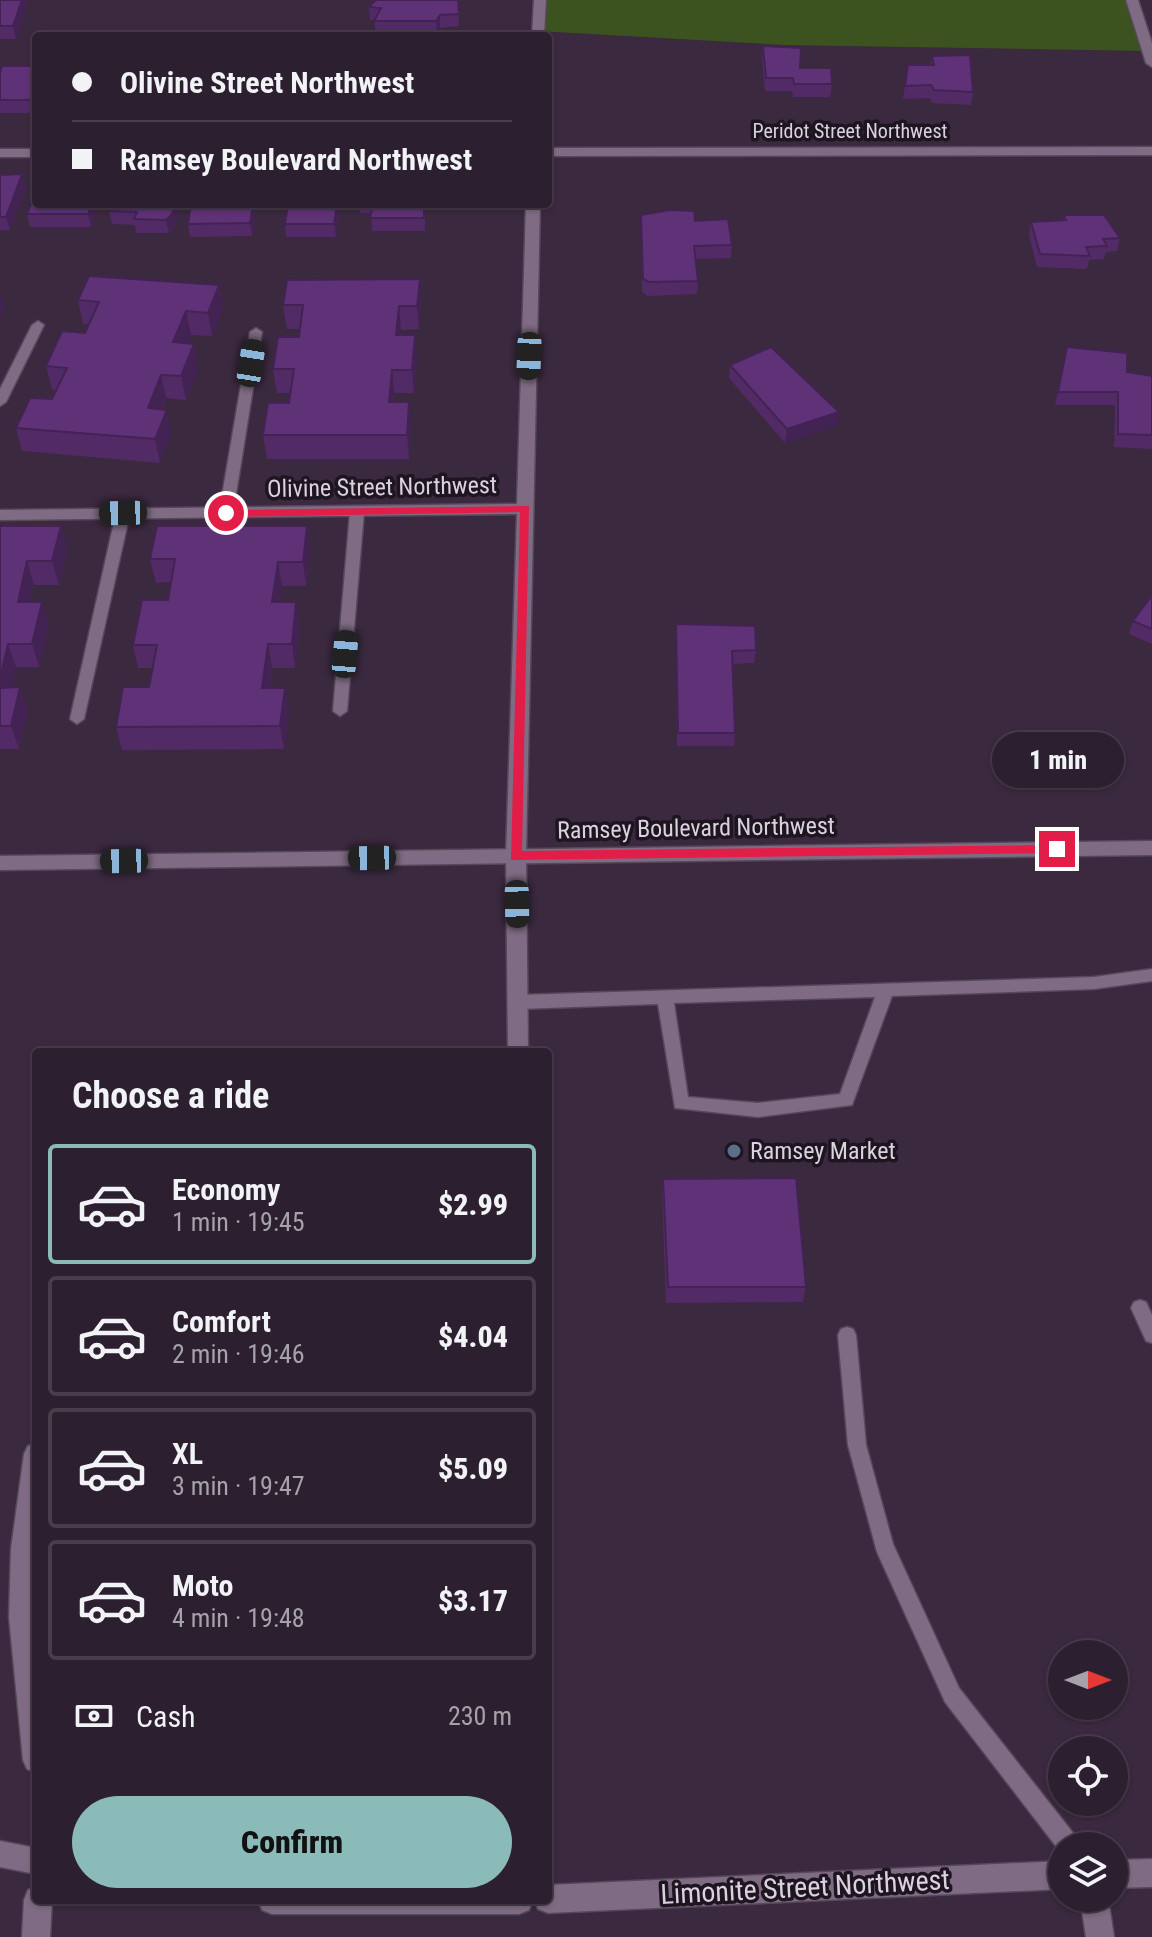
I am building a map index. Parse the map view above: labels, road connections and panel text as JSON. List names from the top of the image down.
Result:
{
  "streets": {
    "street": [
      "Peridot Street Northwest",
      "Olivine Street Northwest",
      "Ramsey Boulevard Northwest",
      "Limonite Street Northwest"
    ]
  },
  "places": ["Ramsey Market"],
  "north": "right",
  "page": {
    "banner": ["Olivine Street Northwest", "Ramsey Boulevard Northwest"],
    "bubble": "1 min",
    "heading": "Choose a ride",
    "list": [
      {
        "name": "Economy",
        "note": "1 min · 19:45",
        "value": "$2.99"
      },
      {
        "name": "Comfort",
        "note": "2 min · 19:46",
        "value": "$4.04"
      },
      {
        "name": "XL",
        "note": "3 min · 19:47",
        "value": "$5.09"
      },
      {
        "name": "Moto",
        "note": "4 min · 19:48",
        "value": "$3.17"
      }
    ],
    "pay": ["Cash", "230 m"],
    "buttons": "Confirm"
  }
}
